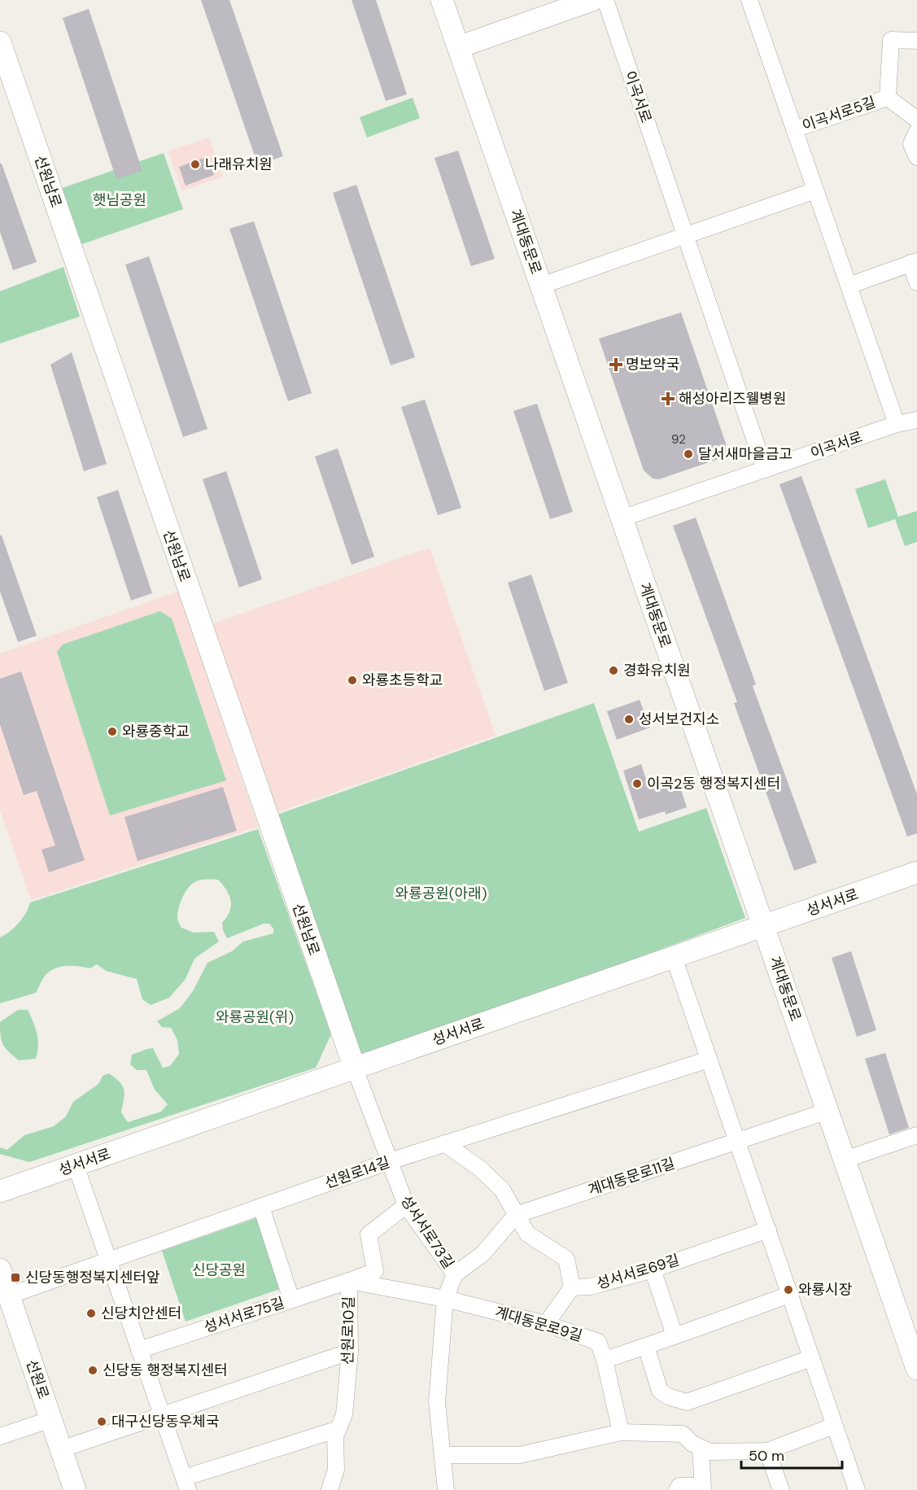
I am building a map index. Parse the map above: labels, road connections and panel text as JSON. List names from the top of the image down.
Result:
{
  "streets": {
    "main road": [
      "선원남로",
      "계대동문로",
      "성서서로",
      "선원로"
    ],
    "street": [
      "이곡서로",
      "이곡서로5길",
      "선원로14길",
      "계대동문로11길",
      "성서서로73길",
      "성서서로69길",
      "성서서로75길",
      "계대동문로9길",
      "선원로10길"
    ]
  },
  "crossings": [
    ["선원남로", "성서서로"],
    ["선원남로", "성서서로73길"],
    ["계대동문로", "성서서로"],
    ["계대동문로", "계대동문로11길"],
    ["성서서로", "성서서로73길"],
    ["선원로14길", "성서서로73길"],
    ["선원로14길", "선원로"],
    ["성서서로73길", "계대동문로9길"],
    ["성서서로73길", "선원로10길"],
    ["성서서로75길", "계대동문로9길"],
    ["성서서로75길", "선원로10길"],
    ["계대동문로9길", "선원로10길"]
  ],
  "parks": [
    "햇님공원",
    "와룡공원(아래)",
    "와룡공원(위)",
    "신당공원"
  ],
  "places": {
    "other": [
      "나래유치원",
      "달서새마을금고",
      "경화유치원",
      "와룡초등학교",
      "성서보건지소",
      "와룡중학교",
      "이곡2동 행정복지센터",
      "와룡시장",
      "신당치안센터",
      "신당동 행정복지센터",
      "대구신당동우체국"
    ],
    "health": ["명보약국", "해성아리즈웰병원"],
    "transit": ["신당동행정복지센터앞"]
  },
  "house_numbers": ["92"],
  "scale_bar": "50 m"
}
